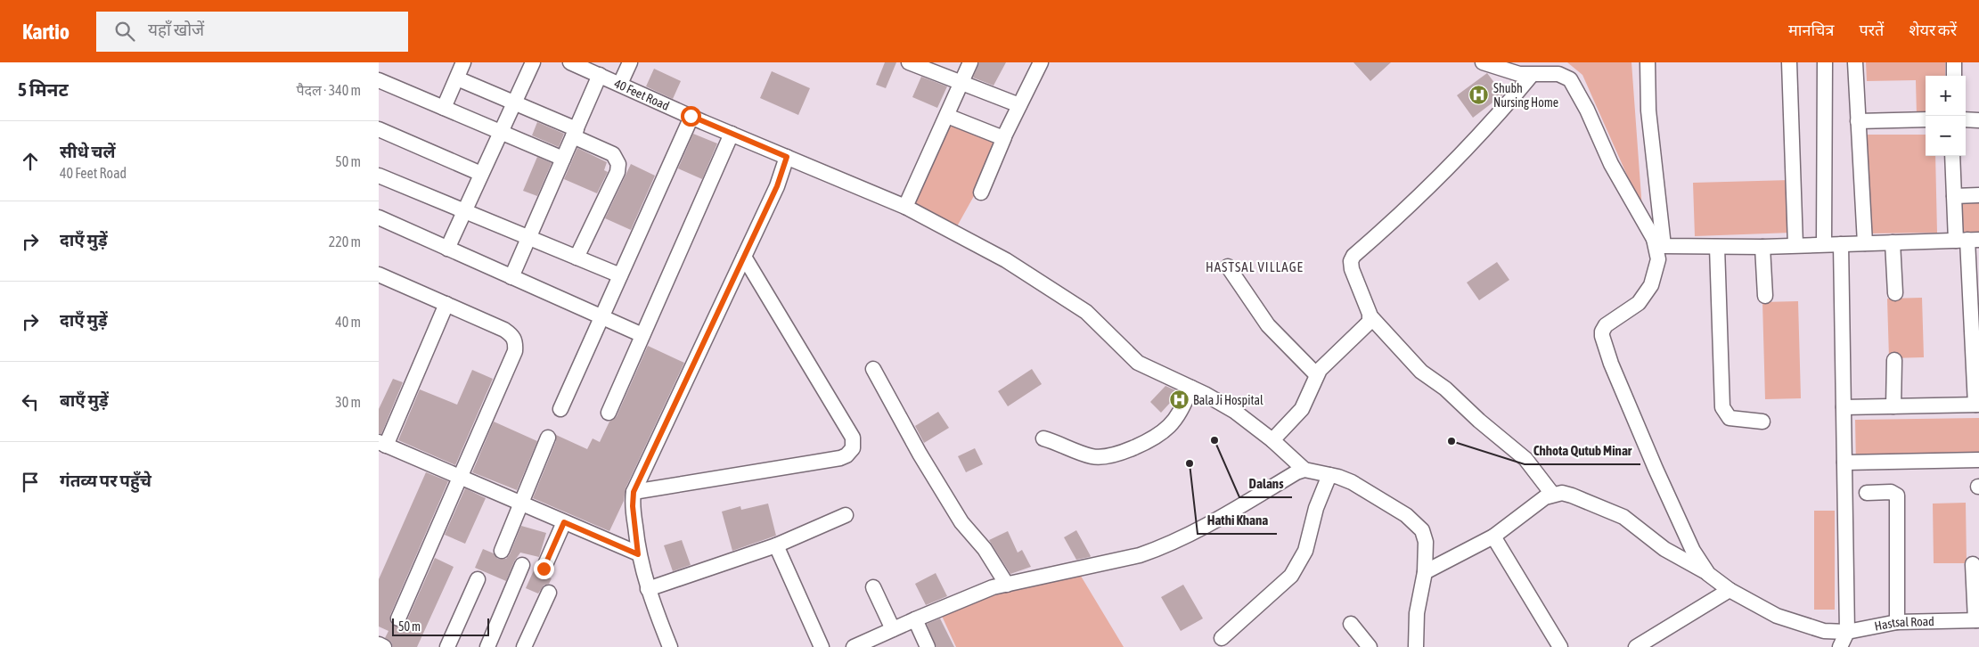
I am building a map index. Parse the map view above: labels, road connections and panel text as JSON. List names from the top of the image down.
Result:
{
  "streets": {
    "street": ["40 Feet Road", "Hastsal Road"]
  },
  "districts": ["HASTSAL VILLAGE"],
  "places": {
    "hospital": ["Shubh Nursing Home", "Bala Ji Hospital"],
    "other": ["Dalans", "Chhota Qutub Minar", "Hathi Khana"]
  },
  "scale_bar": "50 m",
  "page": {
    "header": "Kartio",
    "search": "यहाँ खोजें",
    "nav": ["मानचित्र", "परतें", "शेयर करें"],
    "heading": ["5 मिनट", "पैदल · 340 m"],
    "map_buttons": ["+", "−"],
    "list": [
      ["सीधे चलें", "40 Feet Road", "50 m"],
      ["दाएँ मुड़ें", "220 m"],
      ["दाएँ मुड़ें", "40 m"],
      ["बाएँ मुड़ें", "30 m"],
      "गंतव्य पर पहुँचे"
    ],
    "scale": "50 m"
  }
}
